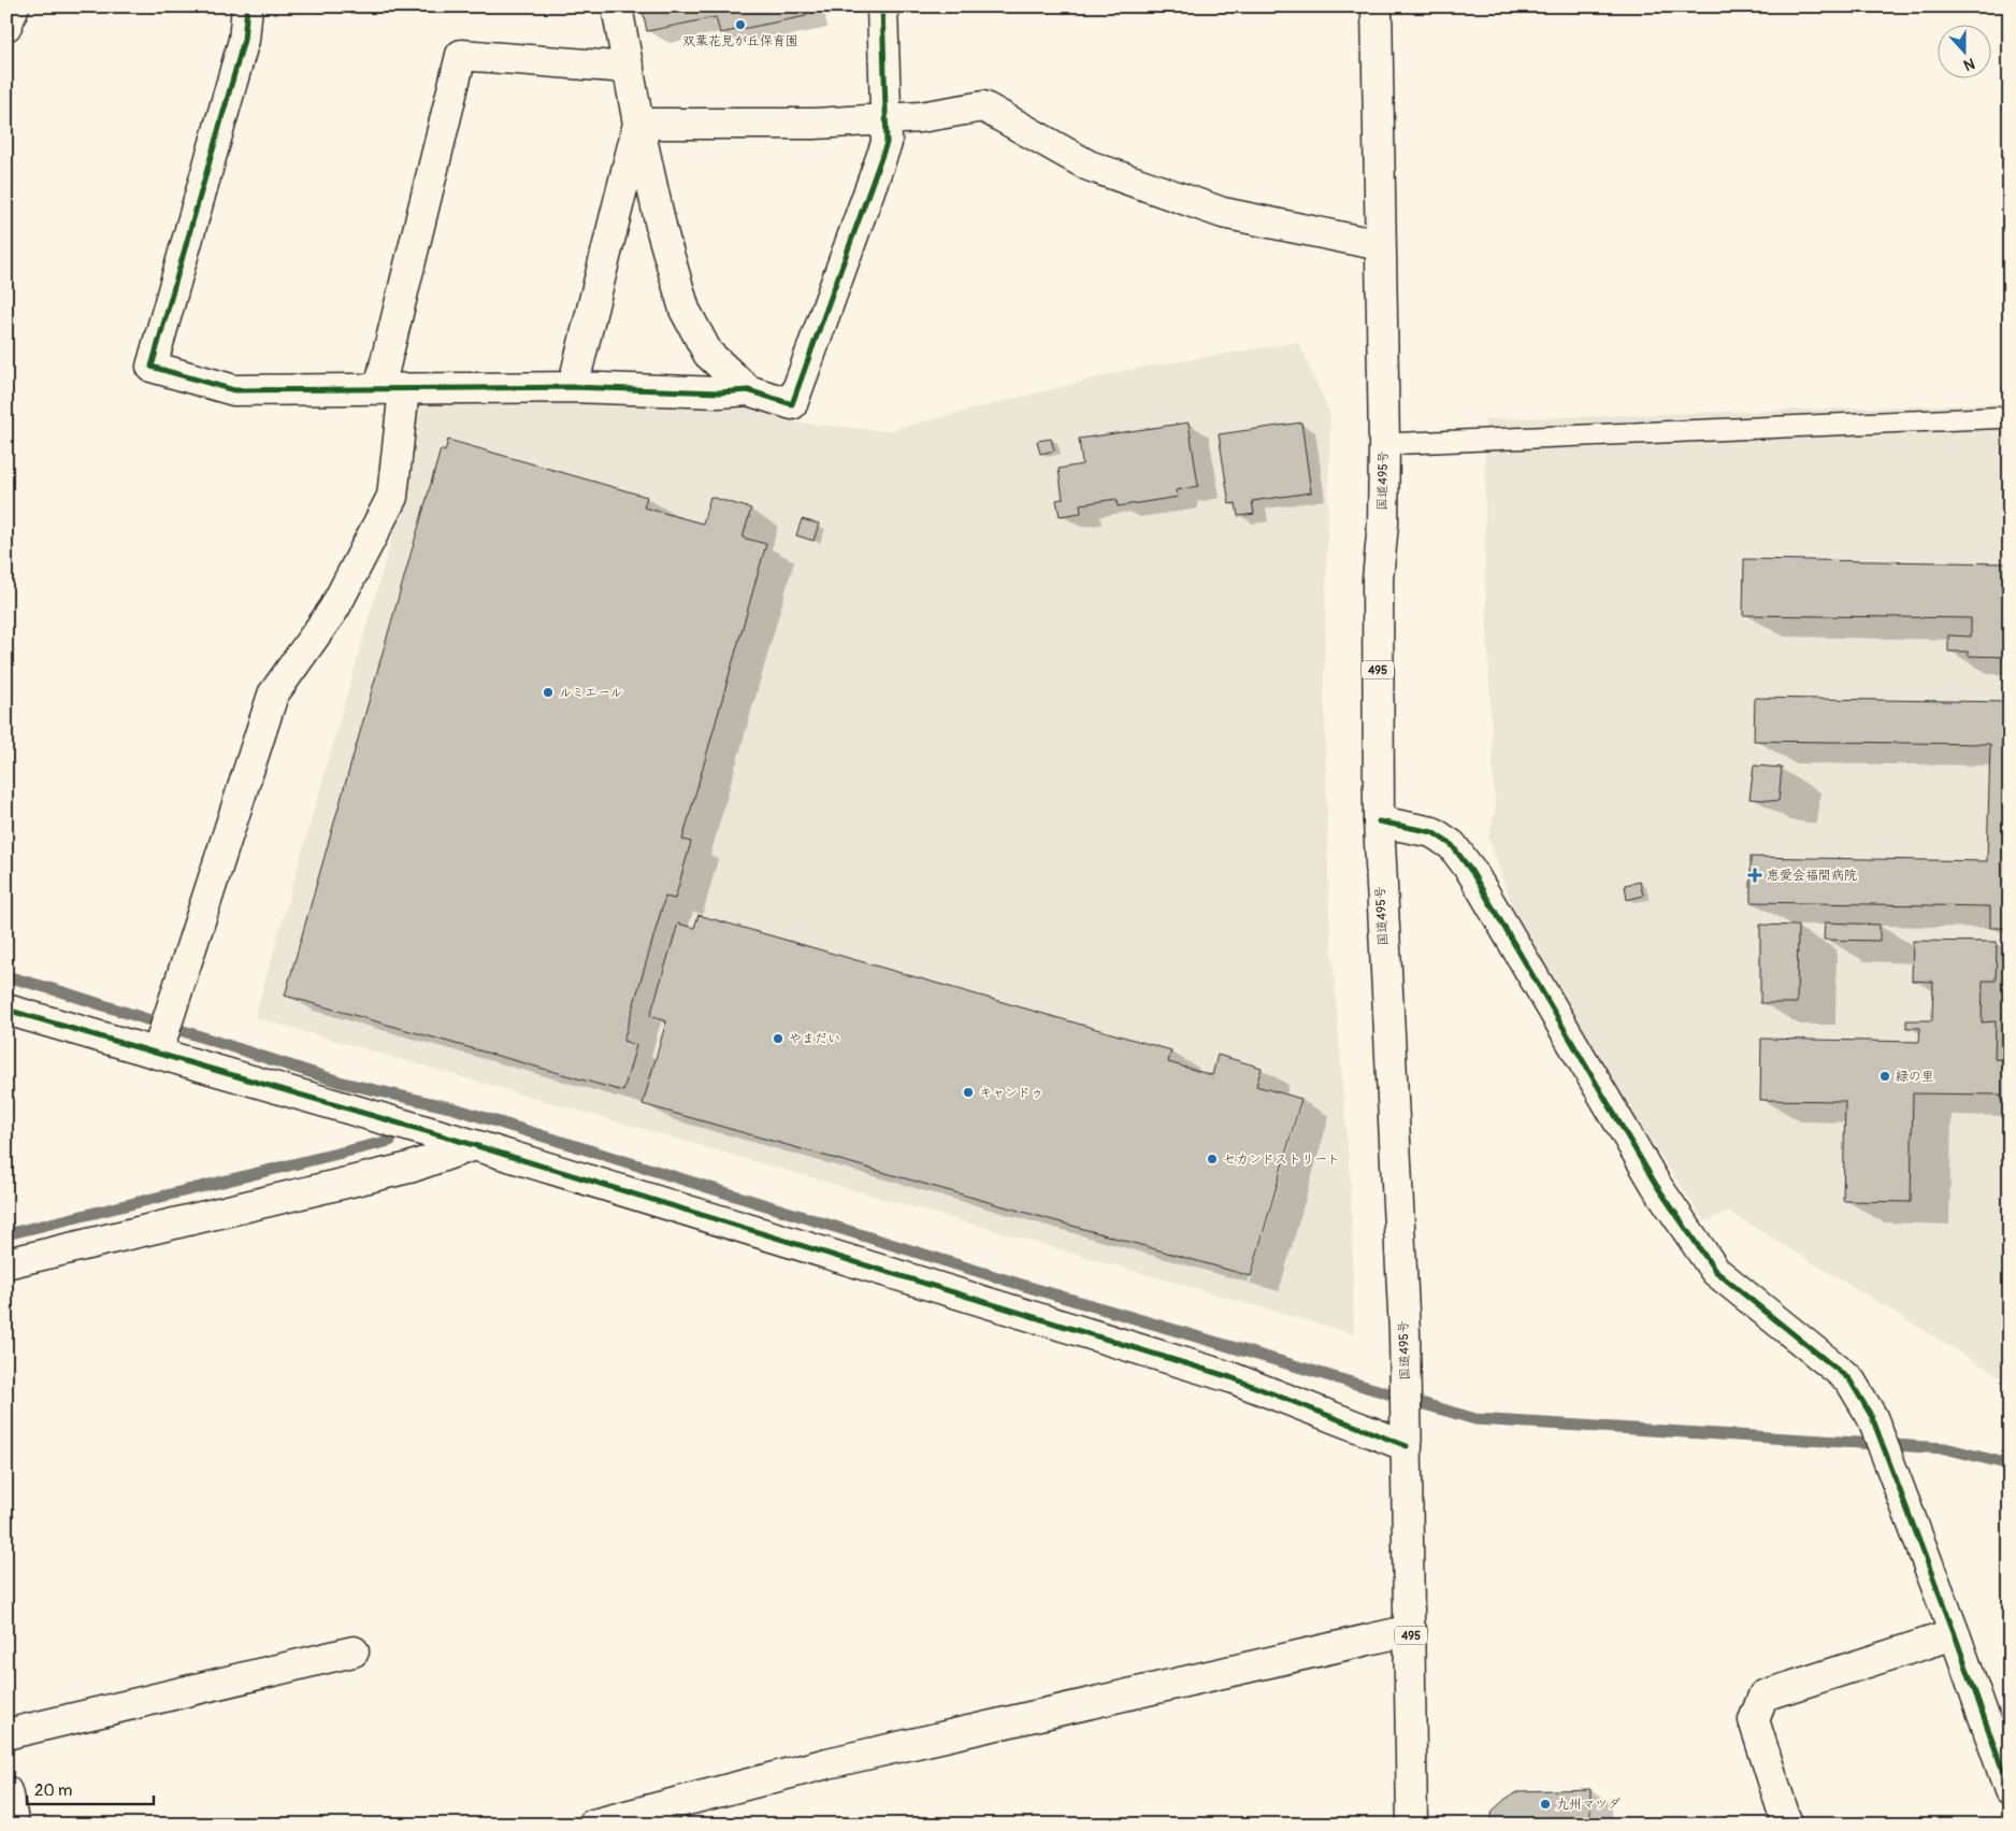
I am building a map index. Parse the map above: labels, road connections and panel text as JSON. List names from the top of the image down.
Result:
{
  "streets": {
    "main road": ["国道495号", "495"]
  },
  "places": {
    "other": [
      "双葉花見が丘保育園",
      "ルミエール",
      "やまだい",
      "緑の里",
      "キャンドゥ",
      "セカンドストリート",
      "九州マツダ"
    ],
    "health": ["恵愛会福間病院"]
  },
  "scale_bar": "20 m",
  "north": "bottom"
}
